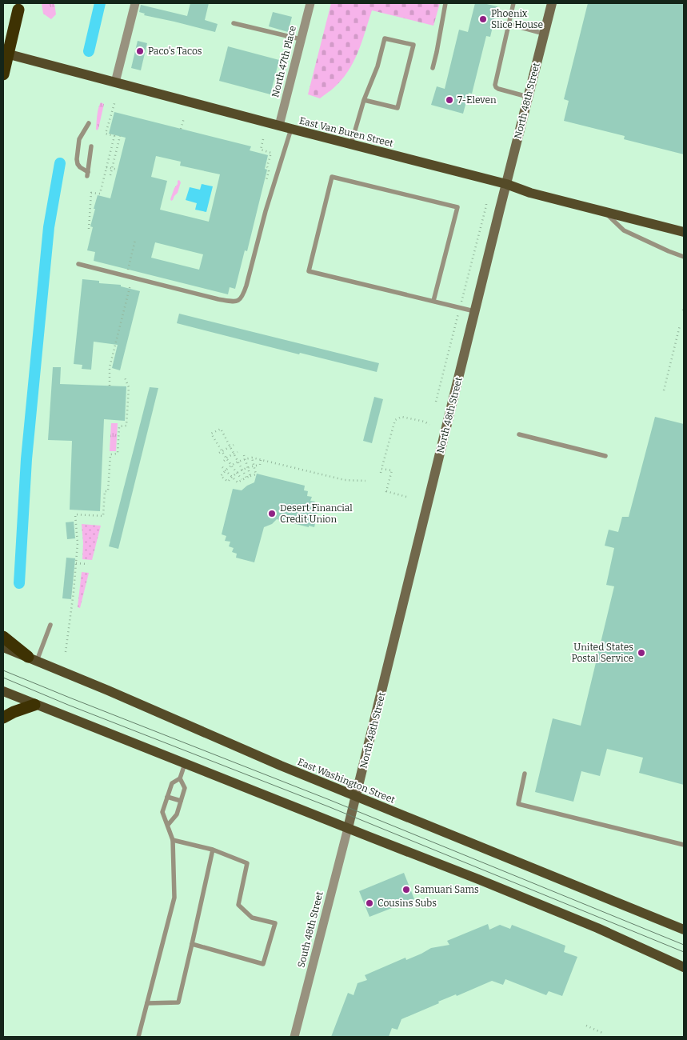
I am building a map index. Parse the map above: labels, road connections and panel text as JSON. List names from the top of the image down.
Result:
{
  "streets": {
    "main road": ["East Van Buren Street", "East Washington Street"],
    "street": ["North 47th Place", "North 48th Street", "South 48th Street"]
  },
  "crossings": [
    ["North 47th Place", "East Van Buren Street"],
    ["North 48th Street", "East Van Buren Street"],
    ["North 48th Street", "East Washington Street"],
    ["North 48th Street", "South 48th Street"]
  ],
  "places": [
    "Phoenix Slice House",
    "Paco's Tacos",
    "7-Eleven",
    "Desert Financial Credit Union",
    "United States Postal Service",
    "Samuari Sams",
    "Cousins Subs"
  ]
}
